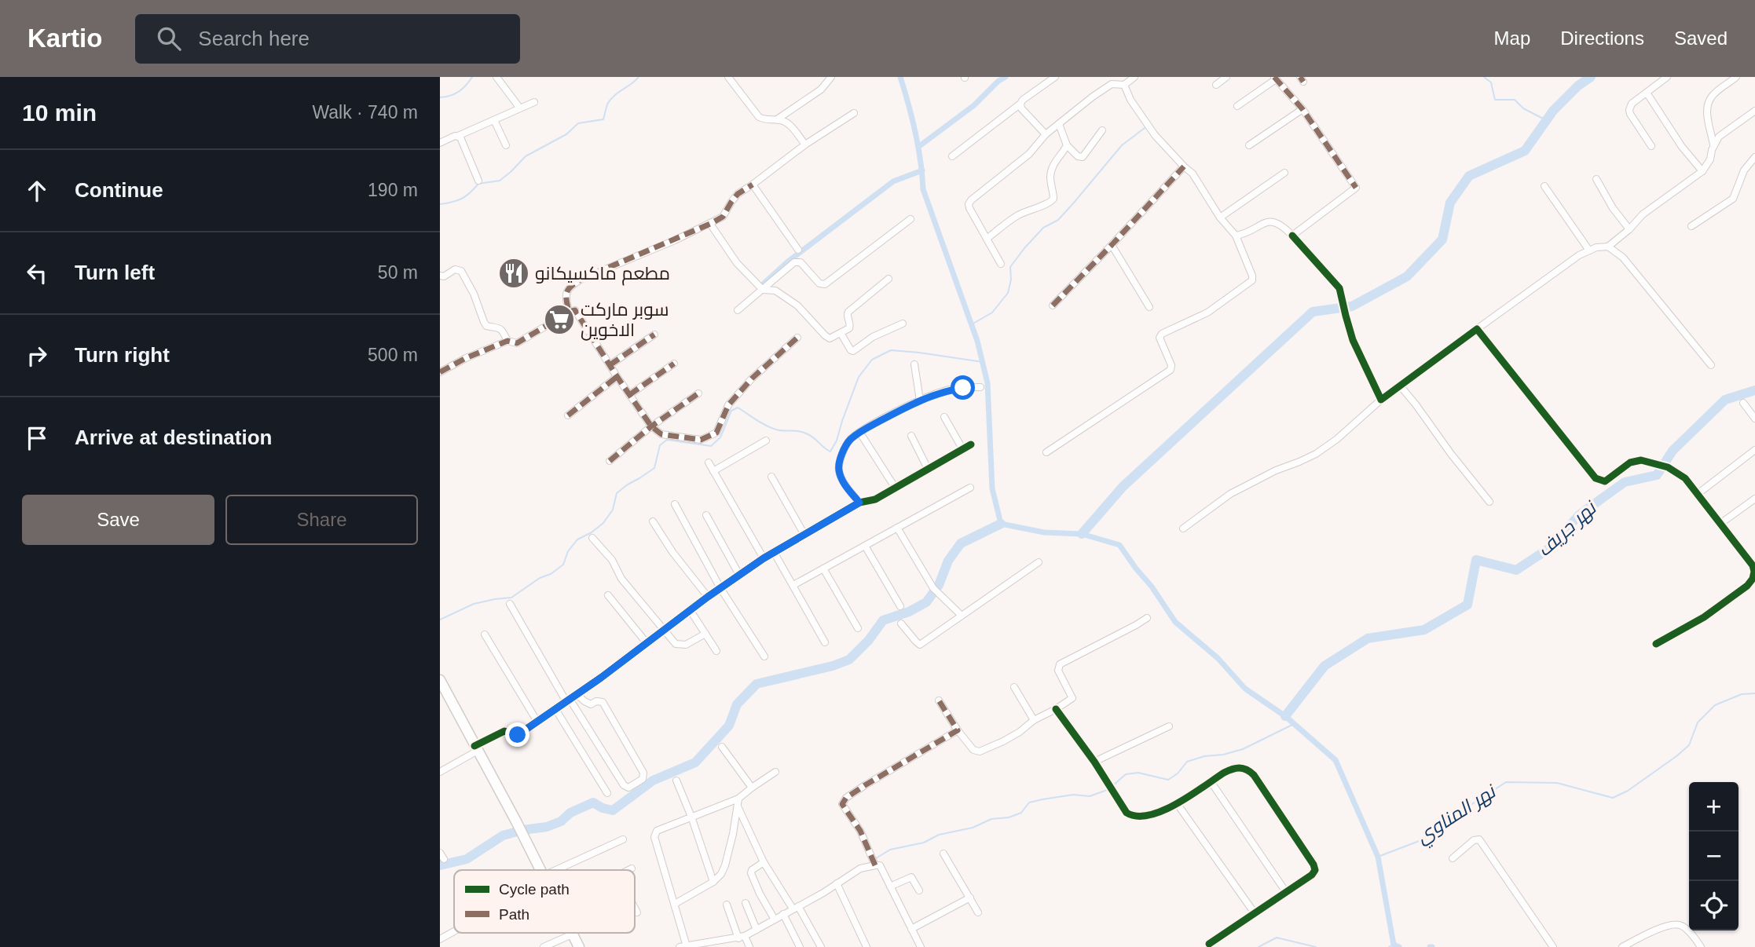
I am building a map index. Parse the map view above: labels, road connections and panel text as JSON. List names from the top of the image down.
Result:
{
  "water": ["نهر جريف", "نهر المناوي"],
  "places": {
    "restaurant": ["مطعم ماكسيكانو"],
    "supermarket": ["سوبر ماركت الاخوين"]
  },
  "legend": ["Cycle path", "Path"],
  "page": {
    "header": "Kartio",
    "search": "Search here",
    "nav": ["Map", "Directions", "Saved"],
    "heading": ["10 min", "Walk · 740 m"],
    "list": [
      ["Continue", "190 m"],
      ["Turn left", "50 m"],
      ["Turn right", "500 m"],
      "Arrive at destination"
    ],
    "buttons": ["Save", "Share"],
    "map_buttons": ["+", "−"]
  }
}
